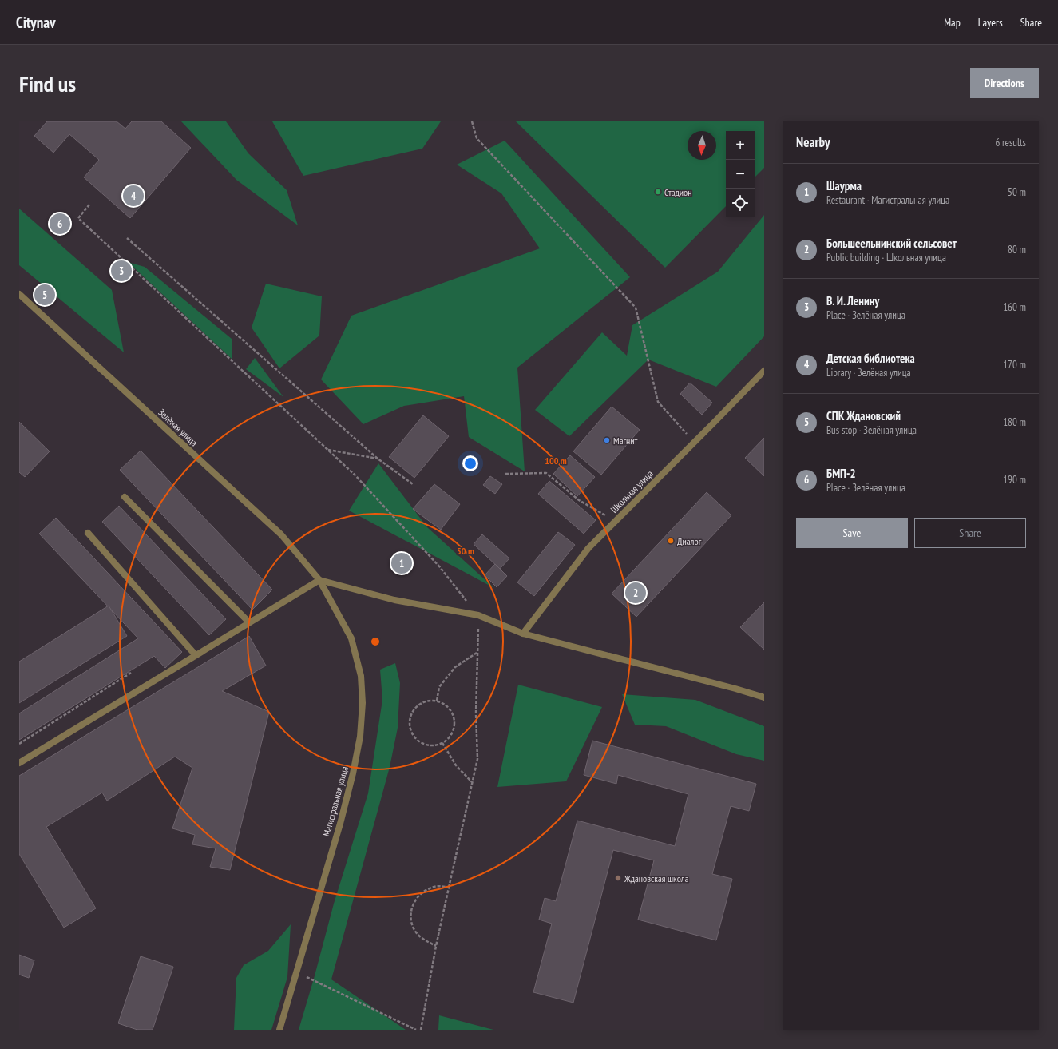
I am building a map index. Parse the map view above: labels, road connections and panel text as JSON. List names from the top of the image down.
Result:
{
  "streets": {
    "street": ["Зелёная улица", "Школьная улица", "Магистральная улица"]
  },
  "crossings": [
    ["Зелёная улица", "Магистральная улица"]
  ],
  "places": [
    "Стадион",
    "Магнит",
    "Диалог",
    "Ждановская школа"
  ],
  "north": "bottom",
  "page": {
    "header": "Citynav",
    "nav": ["Map", "Layers", "Share"],
    "buttons": [
      "Directions",
      ["Save", "Share"]
    ],
    "title": "Find us",
    "heading": ["Nearby", "6 results"],
    "map_buttons": ["+", "−"],
    "list": [
      {
        "mark": "1",
        "name": "Шаурма",
        "note": "Restaurant · Магистральная улица",
        "value": "50 m"
      },
      {
        "mark": "2",
        "name": "Большеельнинский сельсовет",
        "note": "Public building · Школьная улица",
        "value": "80 m"
      },
      {
        "mark": "3",
        "name": "В. И. Ленину",
        "note": "Place · Зелёная улица",
        "value": "160 m"
      },
      {
        "mark": "4",
        "name": "Детская библиотека",
        "note": "Library · Зелёная улица",
        "value": "170 m"
      },
      {
        "mark": "5",
        "name": "СПК Ждановский",
        "note": "Bus stop · Зелёная улица",
        "value": "180 m"
      },
      {
        "mark": "6",
        "name": "БМП-2",
        "note": "Place · Зелёная улица",
        "value": "190 m"
      }
    ],
    "pins": [
      "4",
      "6",
      "3",
      "5",
      "1",
      "2"
    ]
  },
  "rings": ["100 m", "50 m"]
}
